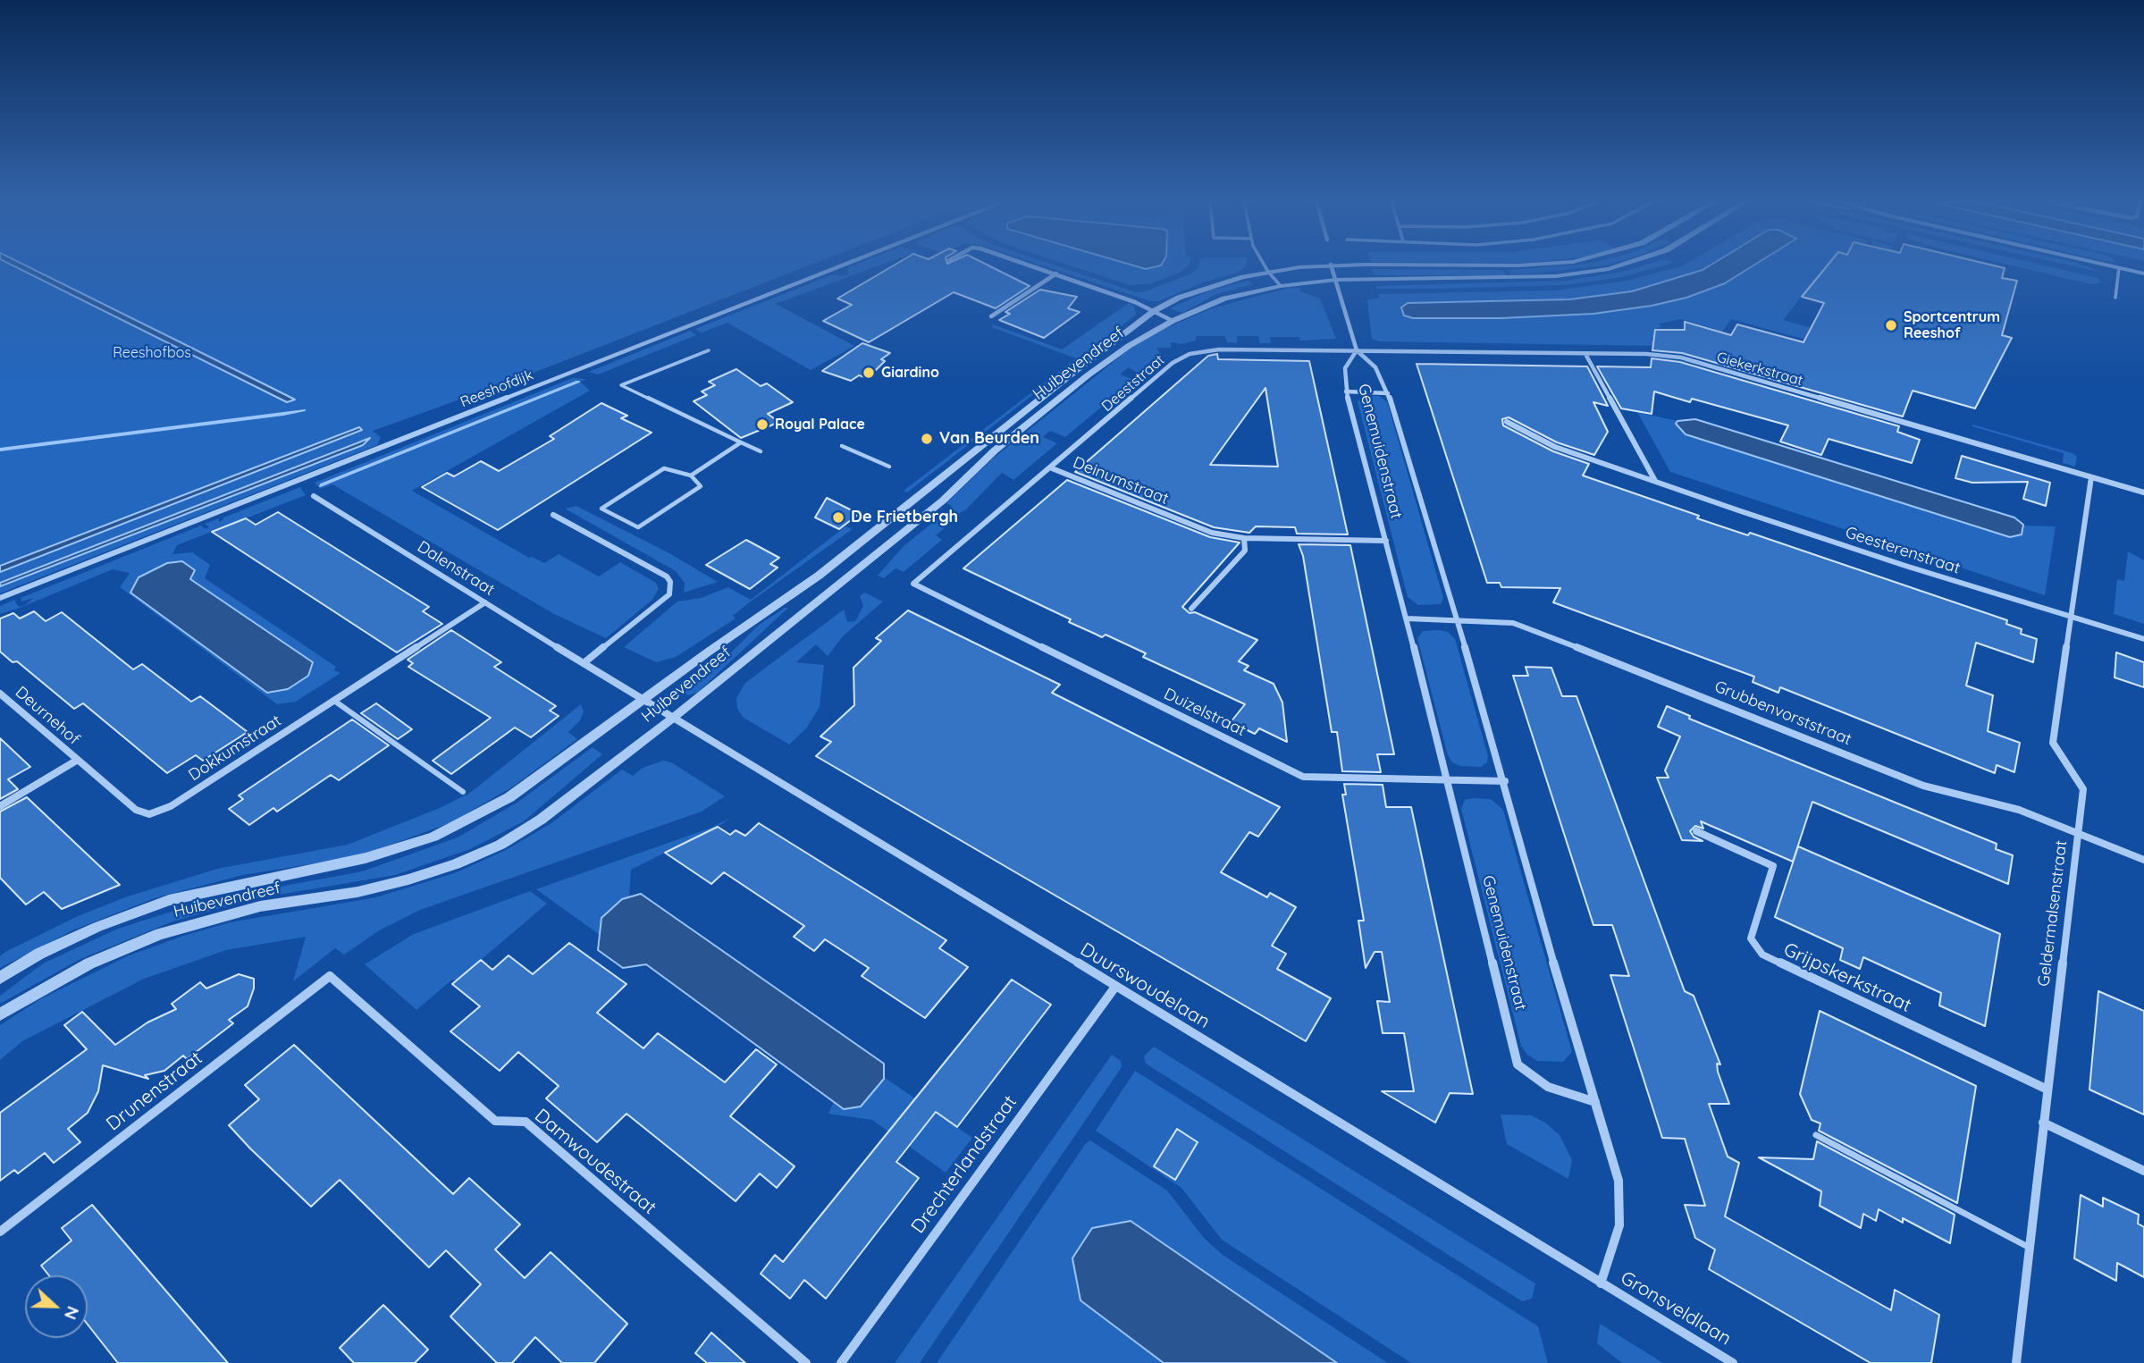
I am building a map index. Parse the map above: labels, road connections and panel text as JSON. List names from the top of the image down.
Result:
{
  "streets": {
    "street": [
      "Huibevendreef",
      "Giekerkstraat",
      "Deeststraat",
      "Reeshofdijk",
      "Genemuidenstraat",
      "Deinumstraat",
      "Geesterenstraat",
      "Dalenstraat",
      "Duizelstraat",
      "Grubbenvorststraat",
      "Deurnehof",
      "Dokkumstraat",
      "Geldermalsenstraat",
      "Grijpskerkstraat",
      "Duurswoudelaan",
      "Drunenstraat",
      "Damwoudestraat",
      "Drechterlandstraat",
      "Gronsveldlaan"
    ]
  },
  "crossings": [
    ["Huibevendreef", "Dalenstraat"],
    ["Huibevendreef", "Duurswoudelaan"],
    ["Giekerkstraat", "Deeststraat"],
    ["Giekerkstraat", "Genemuidenstraat"],
    ["Giekerkstraat", "Geldermalsenstraat"],
    ["Deeststraat", "Genemuidenstraat"],
    ["Deeststraat", "Deinumstraat"],
    ["Genemuidenstraat", "Deinumstraat"],
    ["Genemuidenstraat", "Duizelstraat"],
    ["Genemuidenstraat", "Grubbenvorststraat"],
    ["Genemuidenstraat", "Duurswoudelaan"],
    ["Genemuidenstraat", "Gronsveldlaan"],
    ["Deinumstraat", "Duizelstraat"],
    ["Geesterenstraat", "Geldermalsenstraat"],
    ["Dalenstraat", "Dokkumstraat"],
    ["Dalenstraat", "Duurswoudelaan"],
    ["Grubbenvorststraat", "Geldermalsenstraat"],
    ["Deurnehof", "Dokkumstraat"],
    ["Geldermalsenstraat", "Grijpskerkstraat"],
    ["Duurswoudelaan", "Drechterlandstraat"],
    ["Duurswoudelaan", "Gronsveldlaan"],
    ["Drunenstraat", "Damwoudestraat"]
  ],
  "parks": ["Reeshofbos"],
  "places": [
    "Sportcentrum Reeshof",
    "Giardino",
    "Royal Palace",
    "Van Beurden",
    "De Frietbergh"
  ],
  "north": "right"
}
